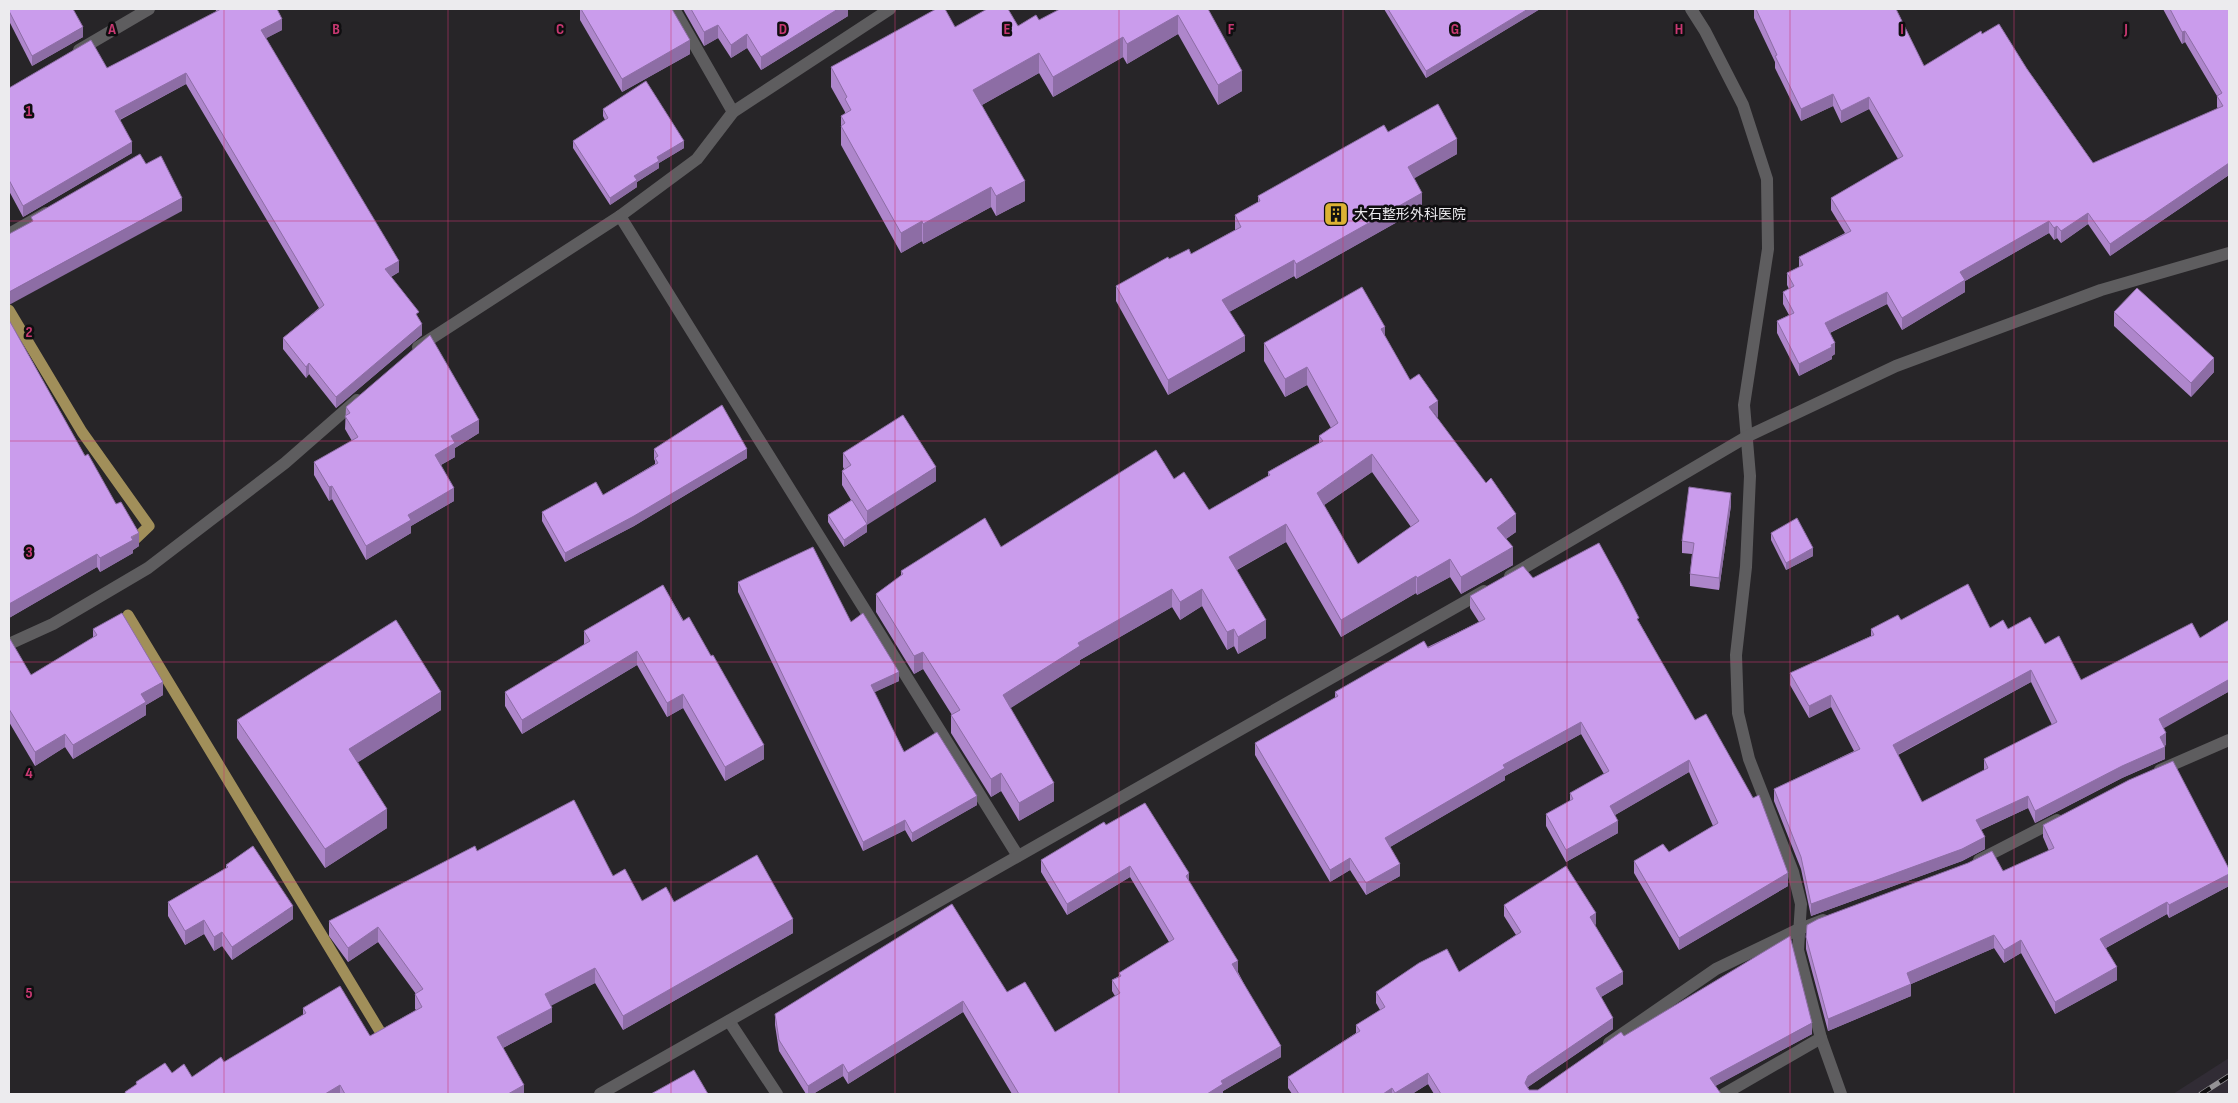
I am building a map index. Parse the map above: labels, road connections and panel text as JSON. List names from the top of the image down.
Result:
{
  "places": {
    "building": ["大石整形外科医院"]
  },
  "grid": {
    "columns": [
      "A",
      "B",
      "C",
      "D",
      "E",
      "F",
      "G",
      "H",
      "I",
      "J"
    ],
    "rows": [
      "1",
      "2",
      "3",
      "4",
      "5"
    ]
  }
}
